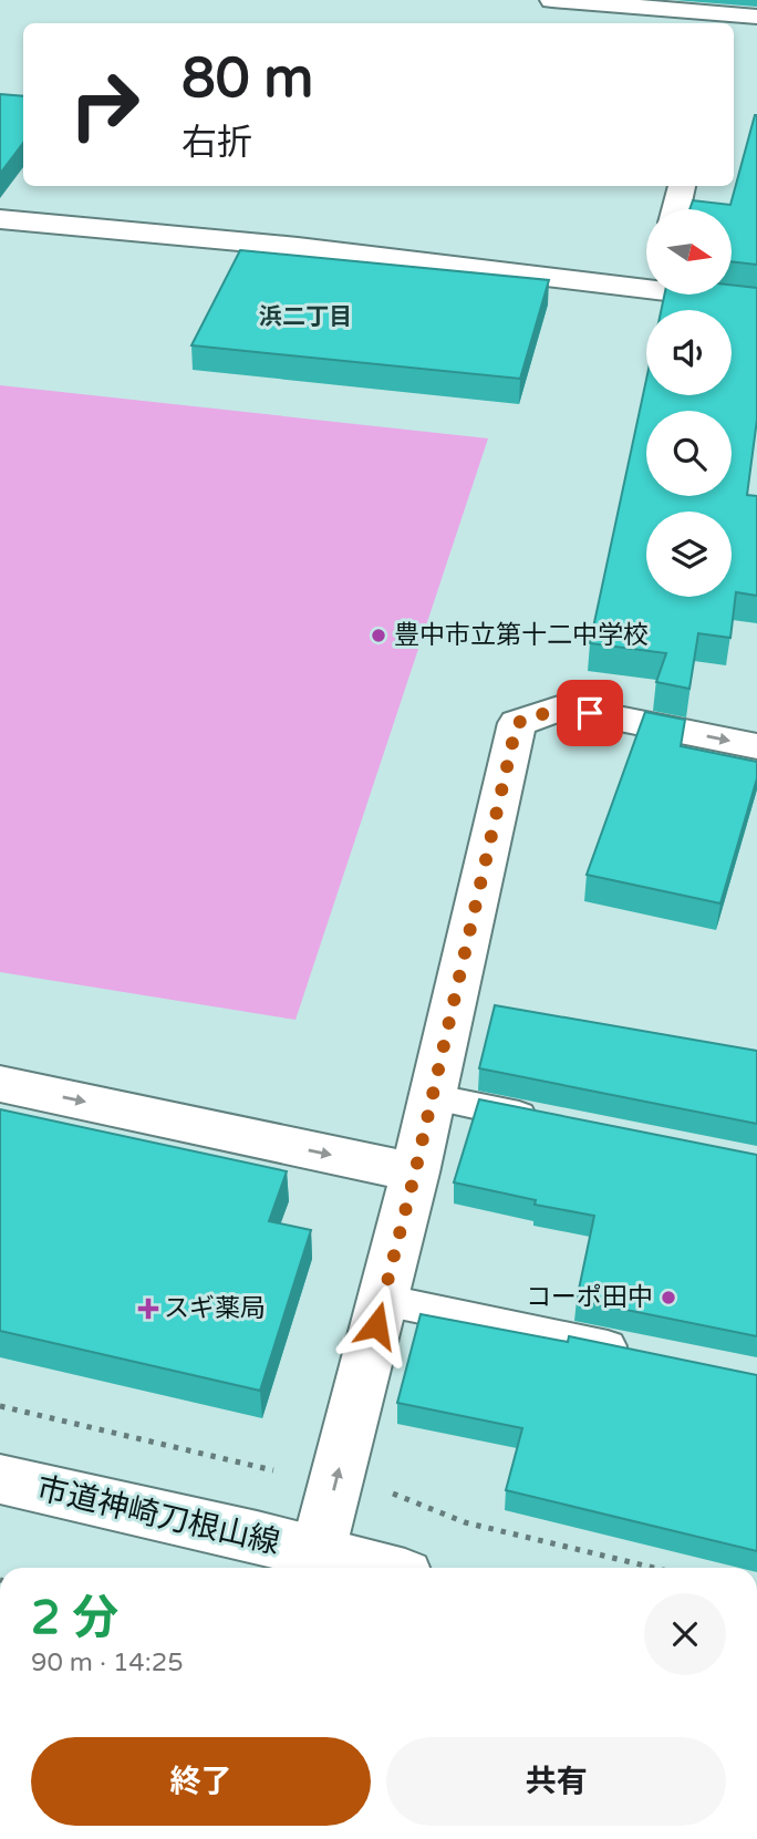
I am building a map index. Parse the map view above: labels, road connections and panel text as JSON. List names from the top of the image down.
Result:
{
  "streets": {
    "street": ["市道神崎刀根山線"]
  },
  "districts": ["浜二丁目"],
  "places": {
    "other": ["豊中市立第十二中学校", "コーポ田中"],
    "health": ["スギ薬局"]
  },
  "north": "right",
  "page": {
    "turn": ["80 m", "右折"],
    "heading": ["2 分", "90 m · 14:25"],
    "buttons": ["終了", "共有"]
  }
}
